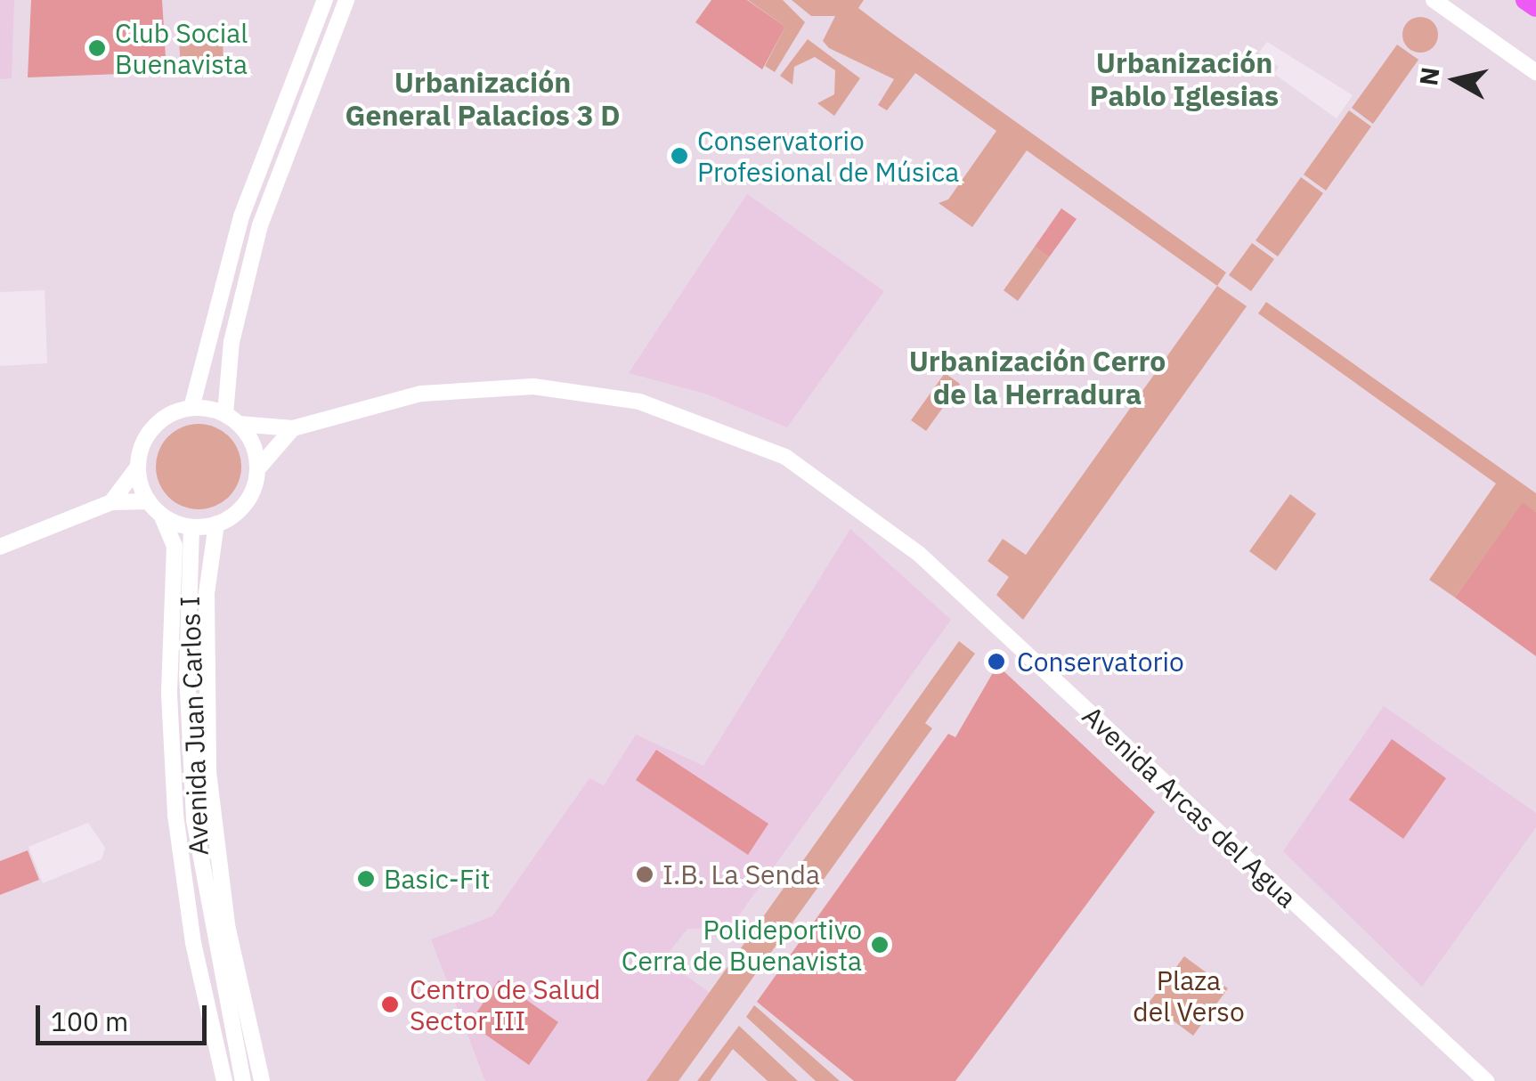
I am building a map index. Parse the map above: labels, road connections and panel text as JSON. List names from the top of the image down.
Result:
{
  "streets": {
    "main road": ["Avenida Juan Carlos I", "Avenida Arcas del Agua"]
  },
  "crossings": [
    ["Avenida Juan Carlos I", "Avenida Arcas del Agua"]
  ],
  "districts": ["Urbanización Pablo Iglesias", "Urbanización General Palacios 3 D", "Urbanización Cerro de la Herradura"],
  "parks": ["Plaza del Verso"],
  "places": [
    "Club Social Buenavista",
    "Conservatorio Profesional de Música",
    "Conservatorio",
    "I.B. La Senda",
    "Basic-Fit",
    "Polideportivo Cerra de Buenavista",
    "Centro de Salud Sector III"
  ],
  "scale_bar": "100 m",
  "north": "left"
}
